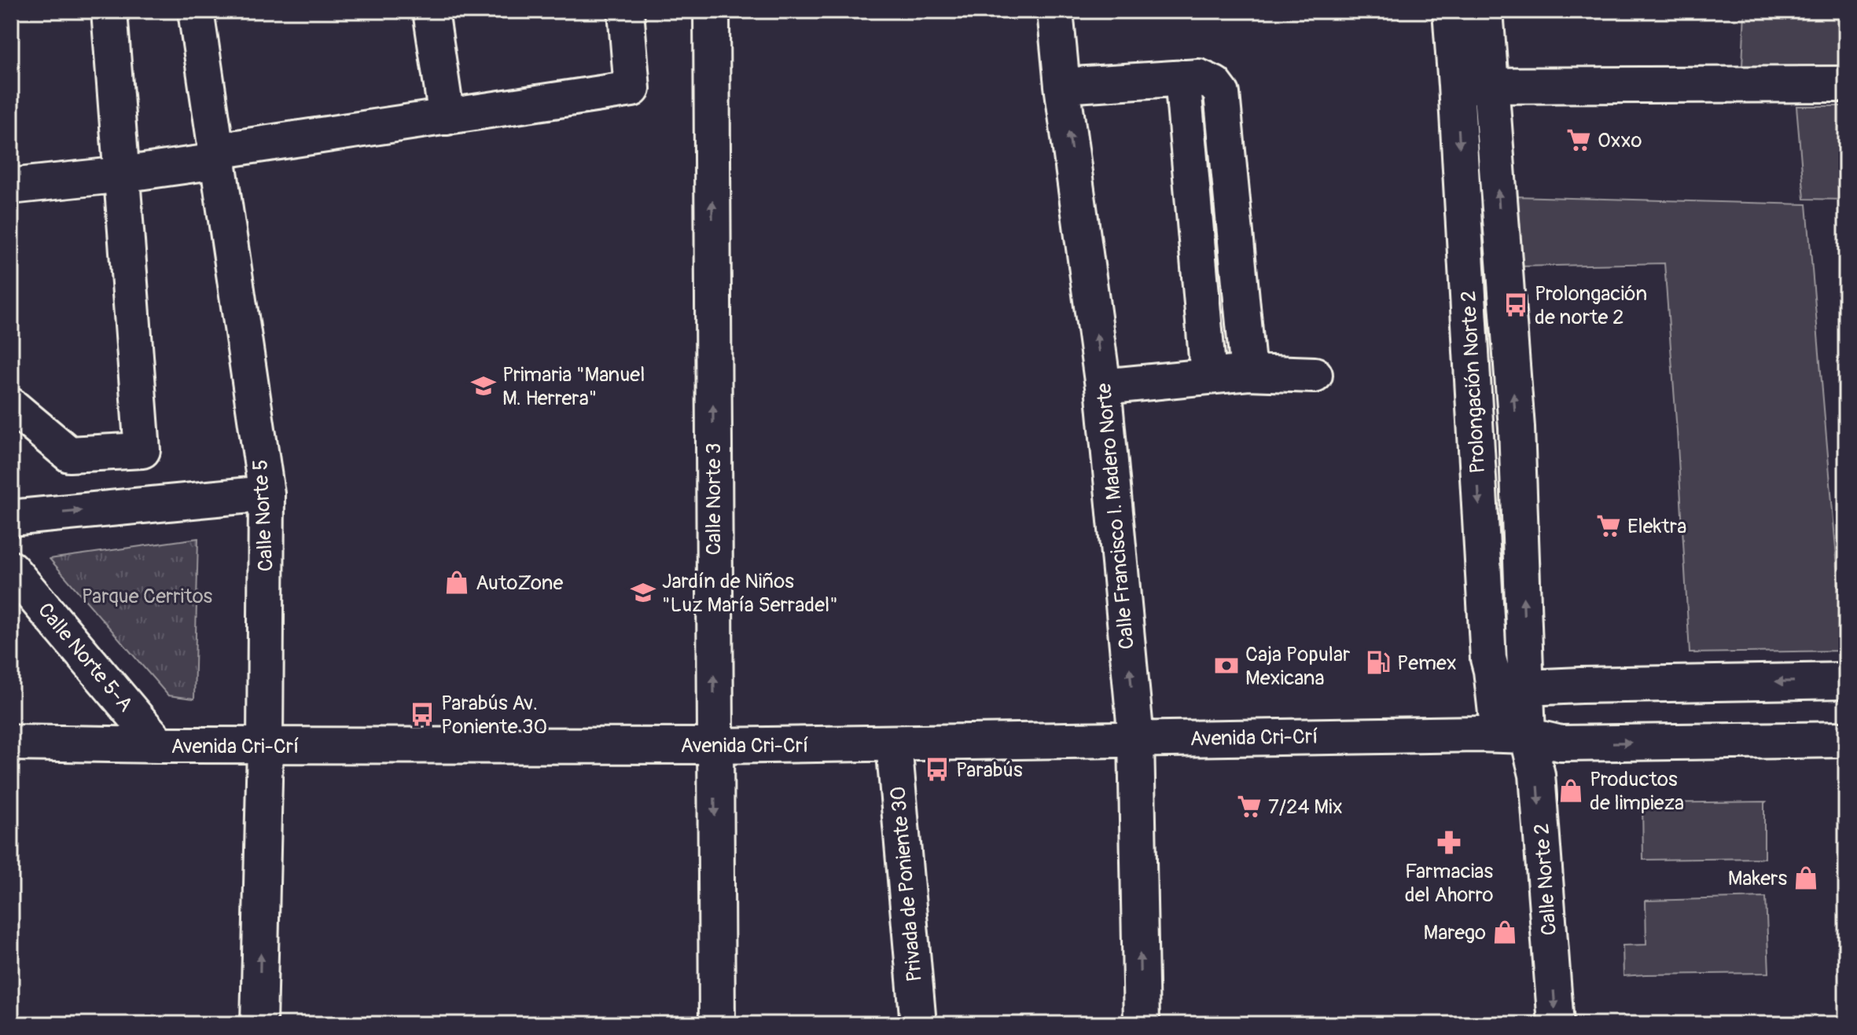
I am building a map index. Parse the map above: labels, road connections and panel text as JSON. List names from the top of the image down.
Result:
{
  "streets": {
    "street": [
      "Prolongación Norte 2",
      "Calle Norte 3",
      "Calle Norte 5",
      "Calle Francisco I. Madero Norte",
      "Calle Norte 5-A",
      "Avenida Cri-Crí",
      "Calle Norte 2",
      "Privada de Poniente 30"
    ]
  },
  "crossings": [
    ["Prolongación Norte 2", "Avenida Cri-Crí"],
    ["Prolongación Norte 2", "Calle Norte 2"],
    ["Calle Norte 3", "Avenida Cri-Crí"],
    ["Calle Norte 5", "Avenida Cri-Crí"],
    ["Calle Francisco I. Madero Norte", "Avenida Cri-Crí"],
    ["Calle Norte 5-A", "Avenida Cri-Crí"],
    ["Avenida Cri-Crí", "Privada de Poniente 30"]
  ],
  "one_way": ["Calle Norte 2"],
  "parks": ["Parque Cerritos"],
  "places": {
    "supermarket": ["Oxxo", "Elektra", "7/24 Mix"],
    "bus stop": ["Prolongación de norte 2", "Parabús Av. Poniente 30", "Parabús"],
    "school or university": ["Primaria \"Manuel M. Herrera\"", "Jardín de Niños \"Luz María Serradel\""],
    "shop": [
      "AutoZone",
      "Productos de limpieza",
      "Makers",
      "Marego"
    ],
    "fuel station": ["Pemex"],
    "bank": ["Caja Popular Mexicana"],
    "pharmacy": ["Farmacias del Ahorro"]
  }
}
